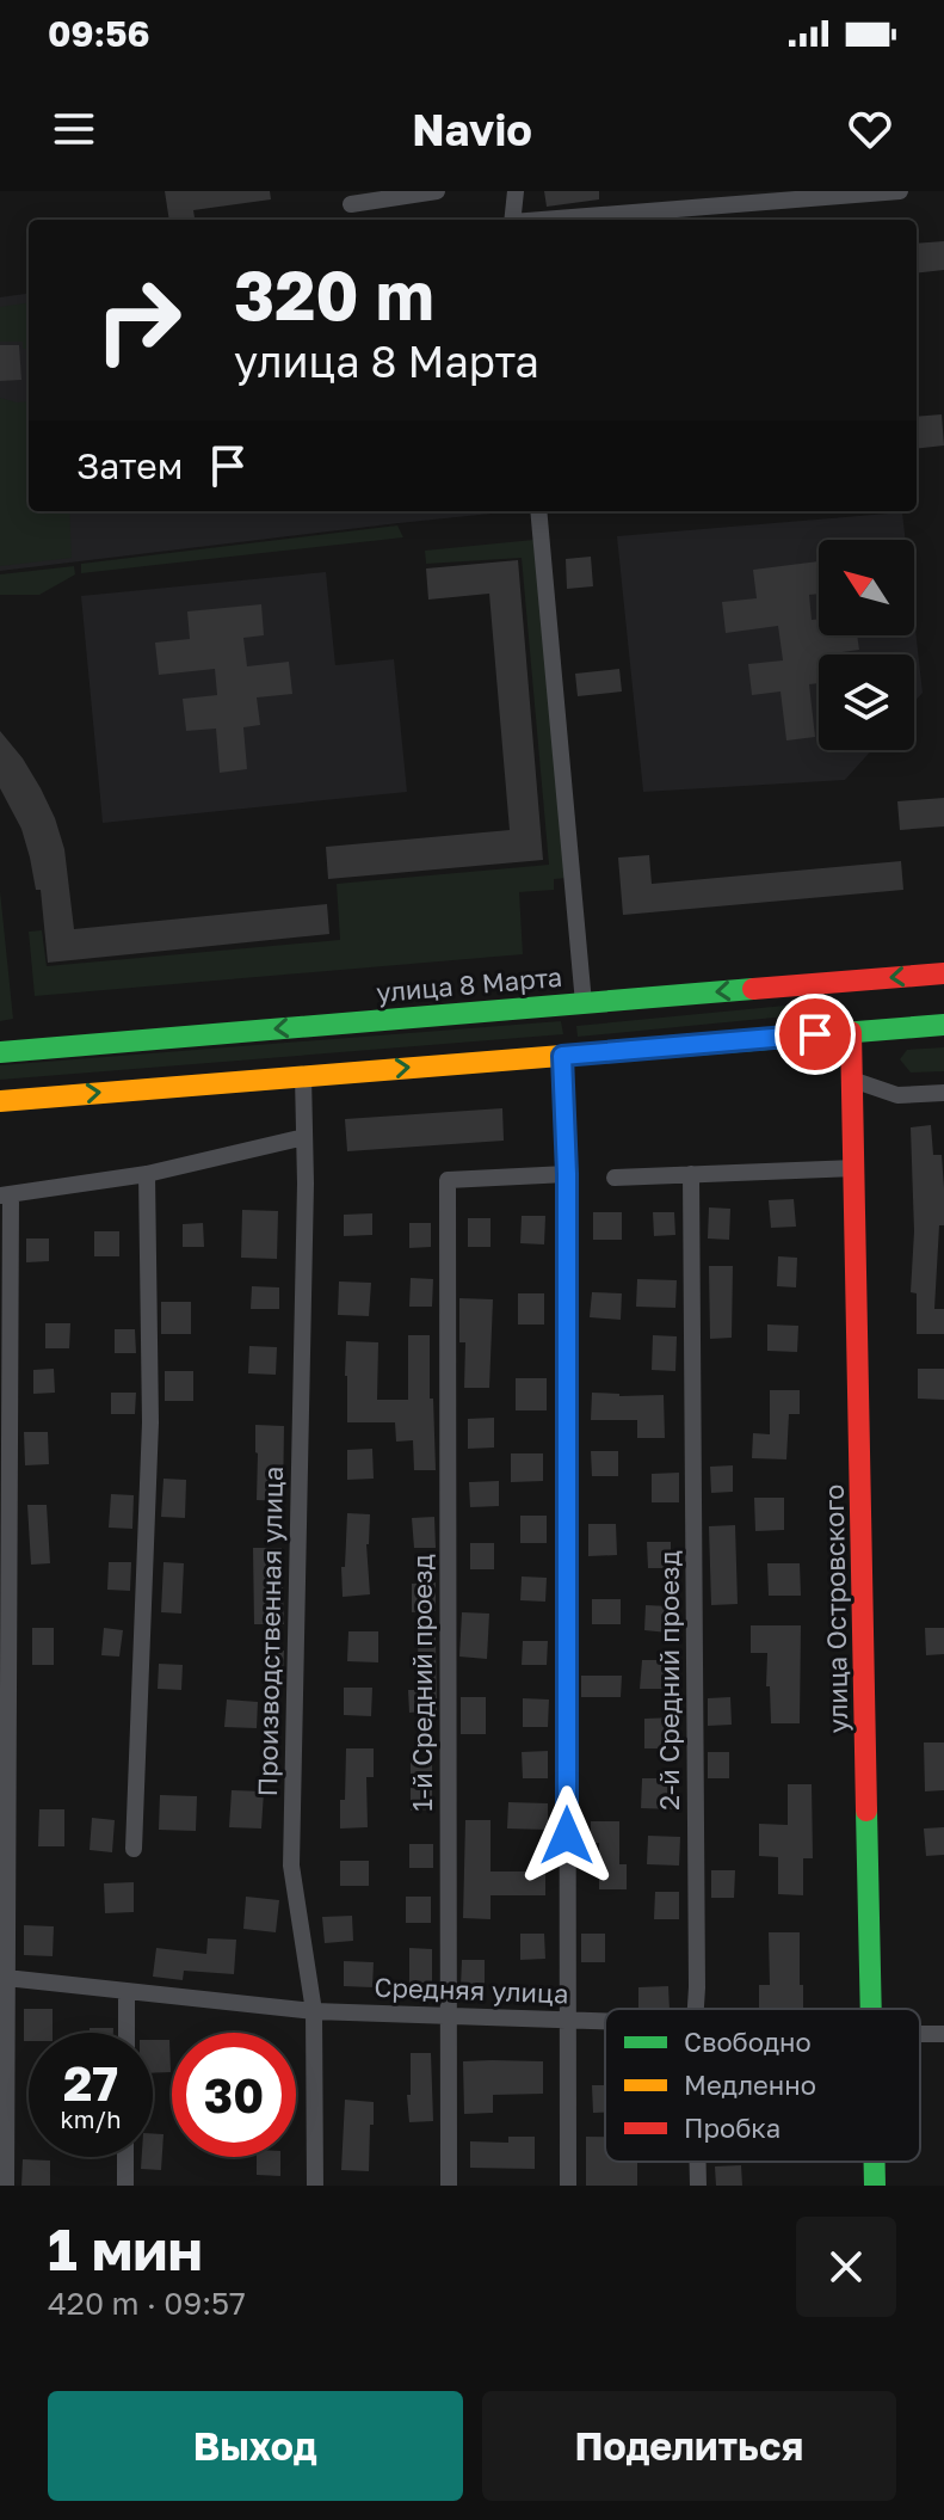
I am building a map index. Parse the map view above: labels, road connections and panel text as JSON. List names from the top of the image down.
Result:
{
  "streets": {
    "main road": ["улица 8 Марта", "улица Островского"],
    "street": [
      "Производственная улица",
      "2-й Средний проезд",
      "1-й Средний проезд",
      "Средняя улица"
    ]
  },
  "crossings": [
    ["улица 8 Марта", "улица Островского"],
    ["улица 8 Марта", "Производственная улица"],
    ["Производственная улица", "Средняя улица"],
    ["1-й Средний проезд", "Средняя улица"]
  ],
  "legend": ["Свободно", "Медленно", "Пробка"],
  "north": "top left",
  "page": {
    "status": "09:56",
    "header": "Navio",
    "turn": ["320 m", "улица 8 Марта"],
    "then": "Затем",
    "speed": "27 km/h",
    "limit": "30",
    "heading": ["1 мин", "420 m · 09:57"],
    "buttons": ["Выход", "Поделиться"]
  }
}
